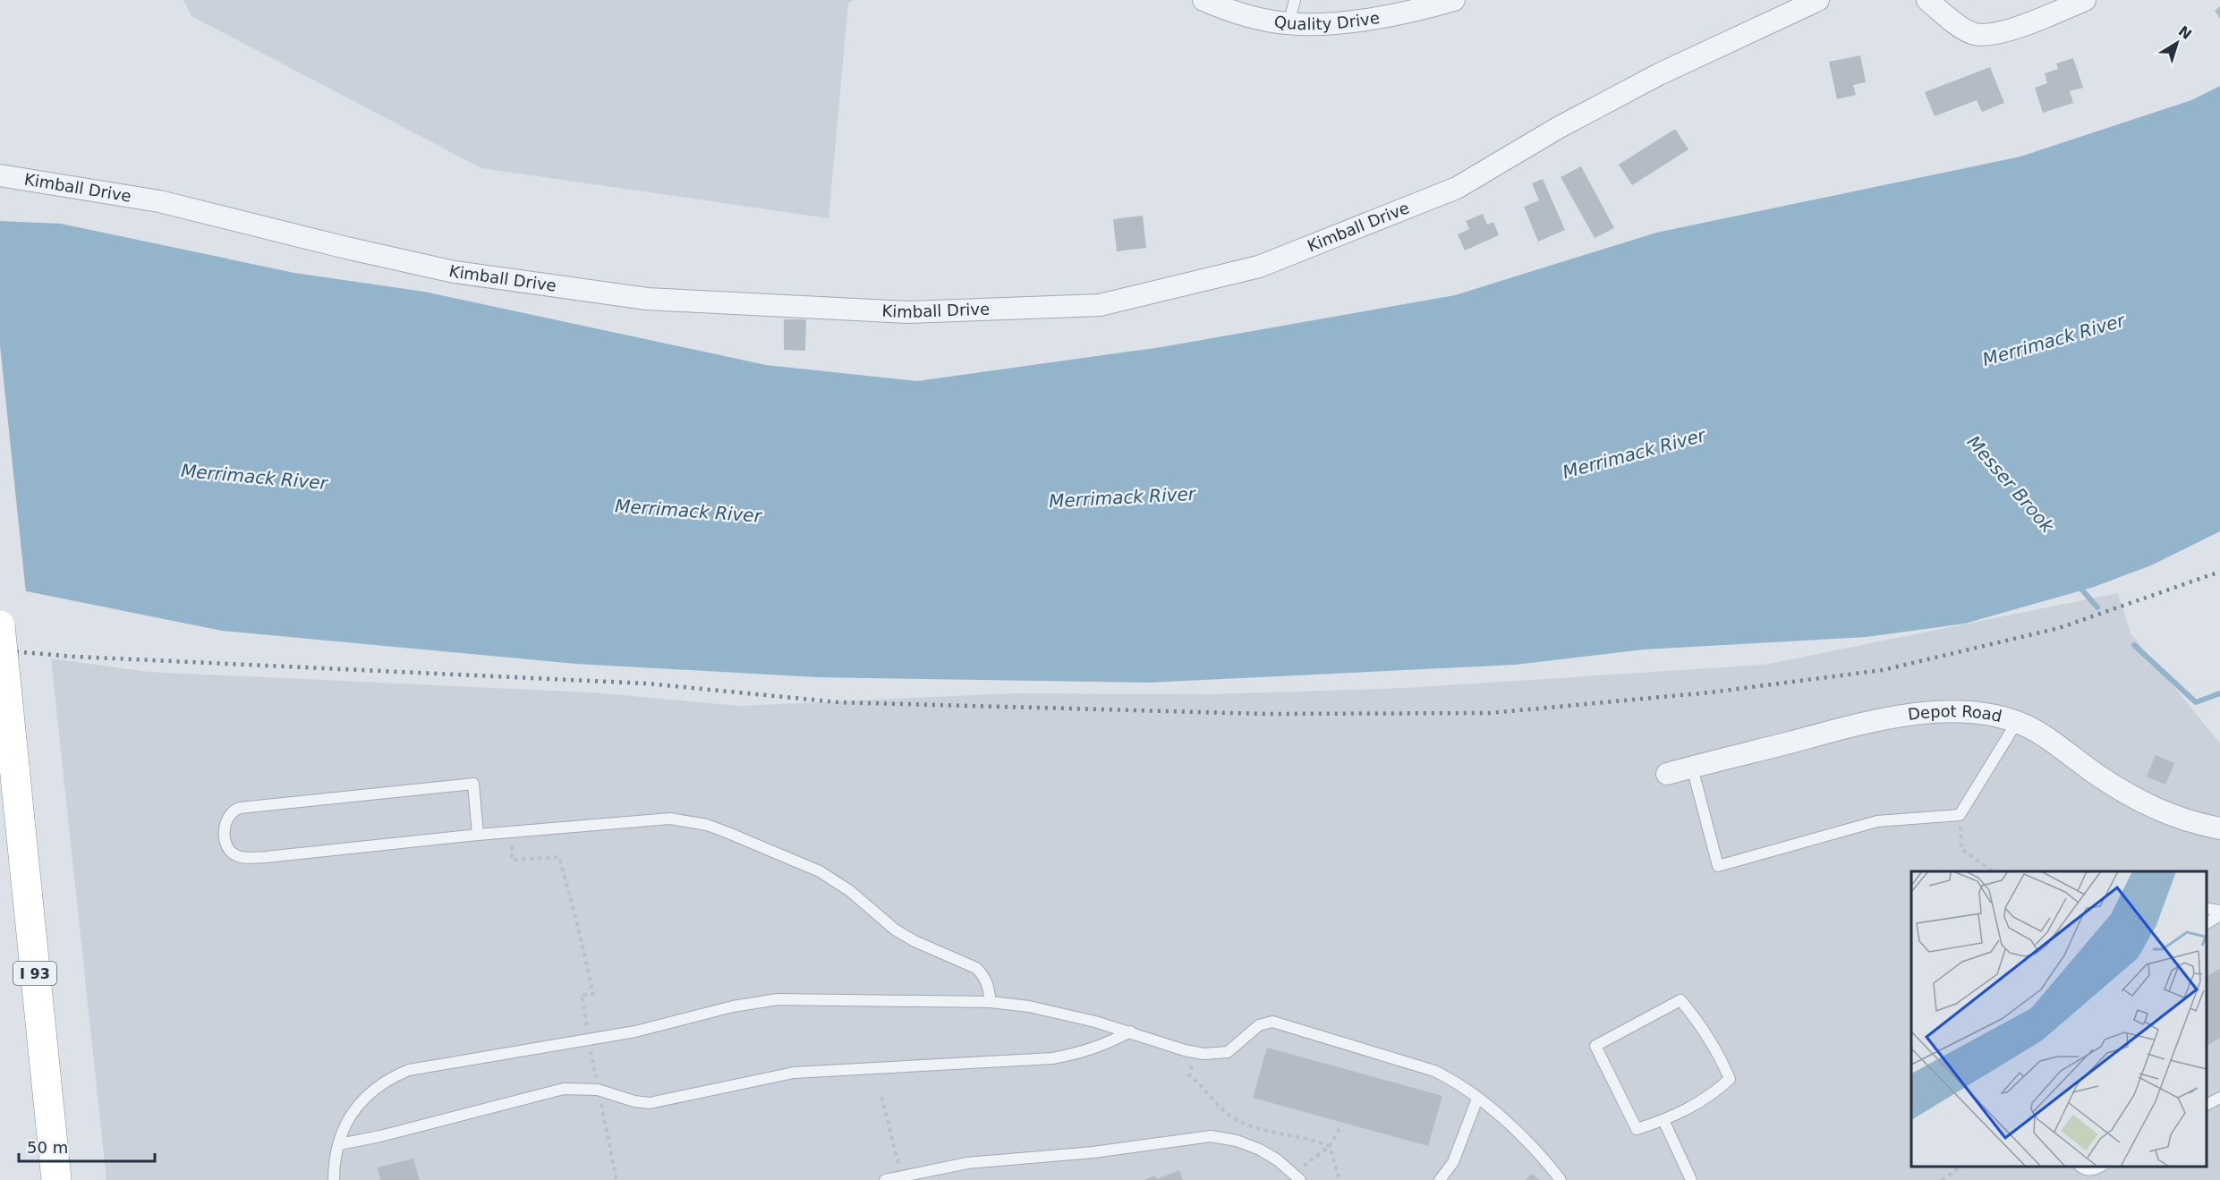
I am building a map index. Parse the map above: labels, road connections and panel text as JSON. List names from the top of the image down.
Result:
{
  "streets": {
    "highway": ["I 93"],
    "street": ["Quality Drive", "Kimball Drive", "Depot Road"]
  },
  "water": ["Merrimack River", "Messer Brook"],
  "scale_bar": "50 m",
  "north": "top right"
}
